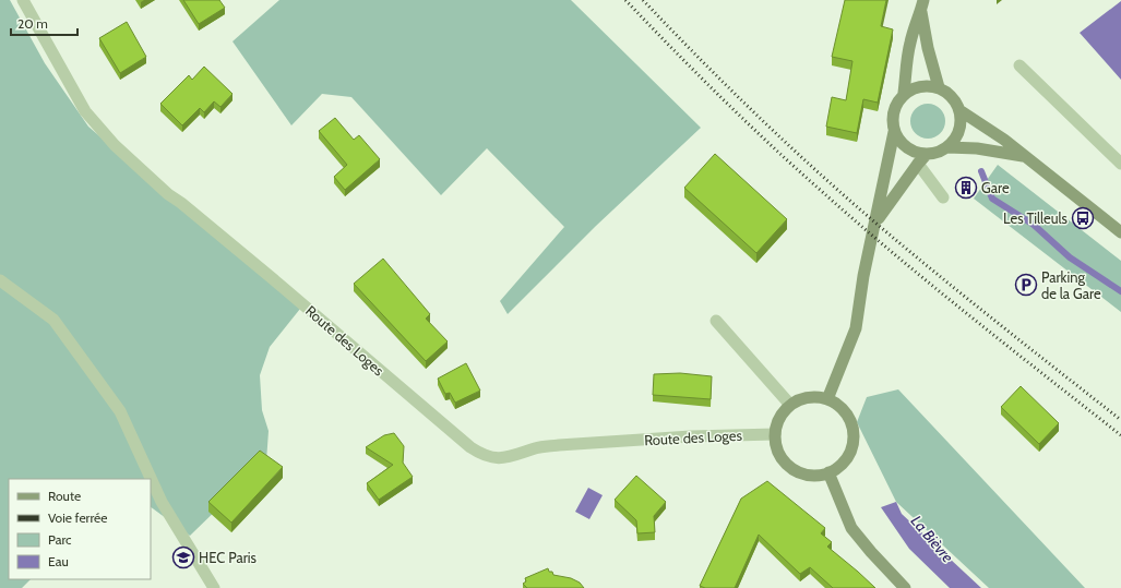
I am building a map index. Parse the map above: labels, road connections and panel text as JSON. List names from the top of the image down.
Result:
{
  "streets": {
    "street": ["Route des Loges"]
  },
  "water": ["La Bièvre"],
  "places": {
    "building": ["Gare"],
    "bus stop": ["Les Tilleuls"],
    "parking": ["Parking de la Gare"],
    "school or university": ["HEC Paris"]
  },
  "legend": [
    "Route",
    "Voie ferrée",
    "Parc",
    "Eau"
  ],
  "scale_bar": "20 m"
}
